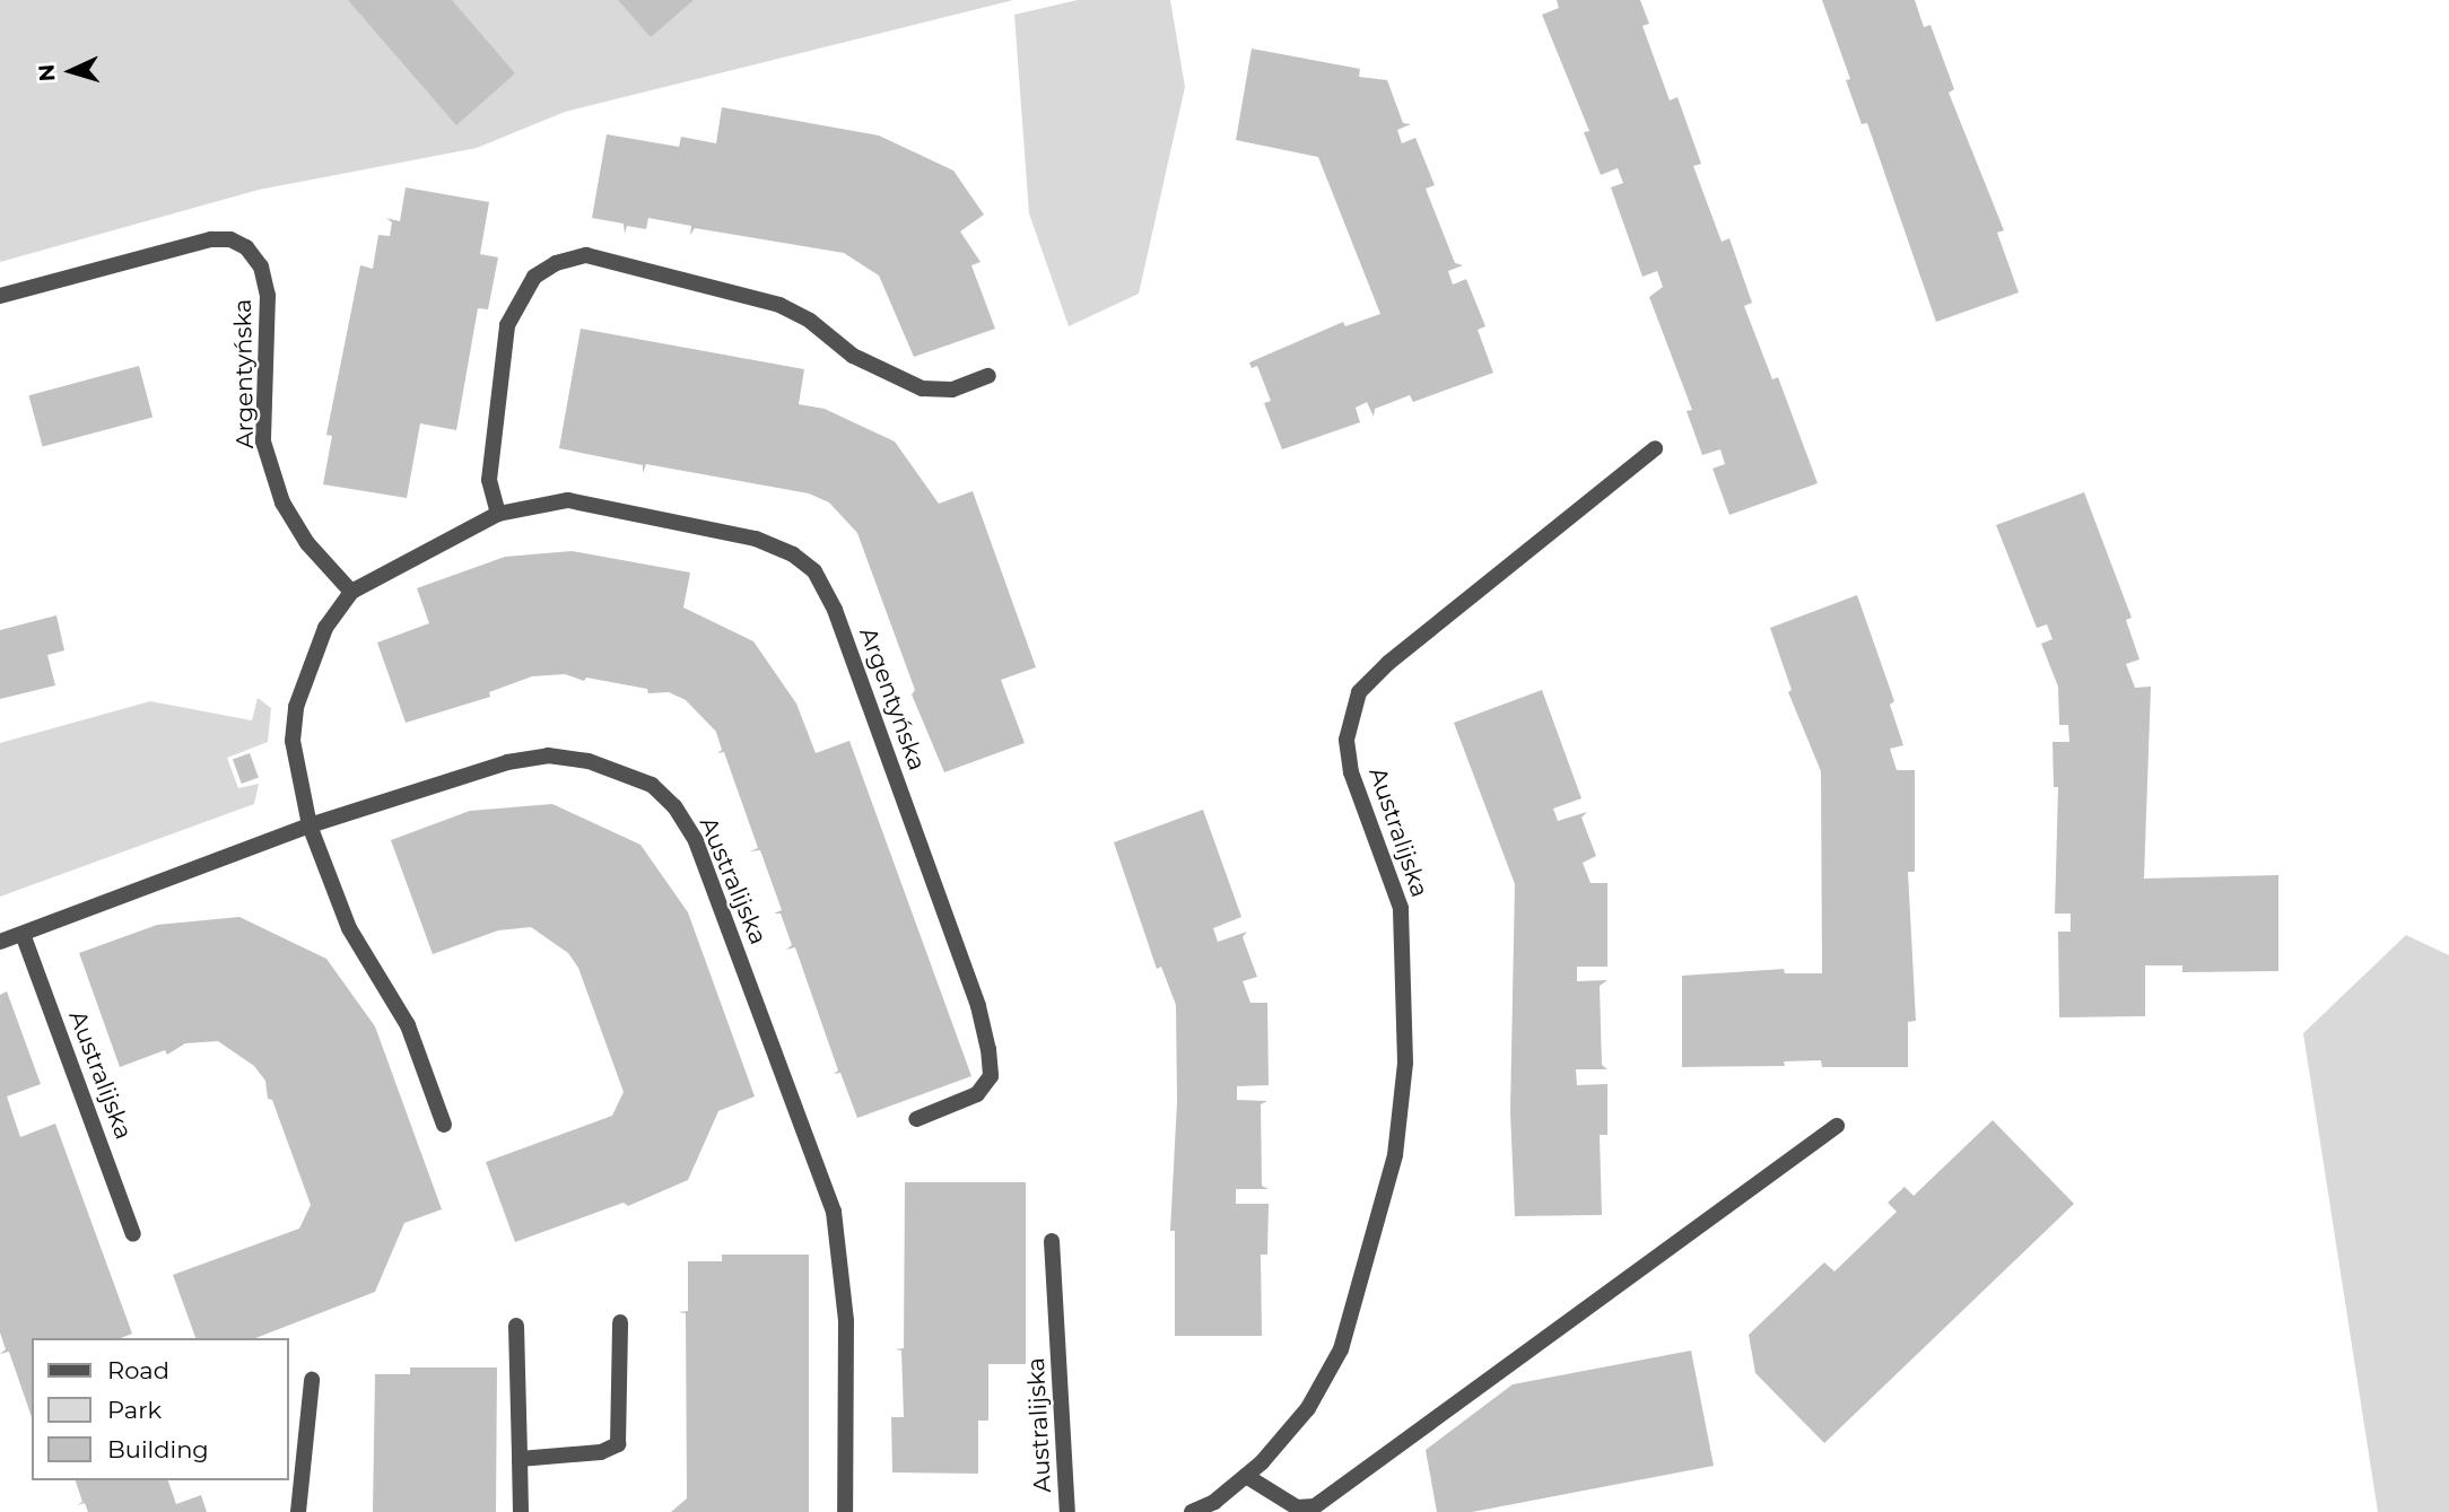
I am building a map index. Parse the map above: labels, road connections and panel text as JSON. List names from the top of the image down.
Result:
{
  "streets": {
    "street": ["Argentyńska", "Australijska"]
  },
  "crossings": [
    ["Argentyńska", "Australijska"]
  ],
  "legend": ["Road", "Park", "Building"],
  "north": "left"
}
